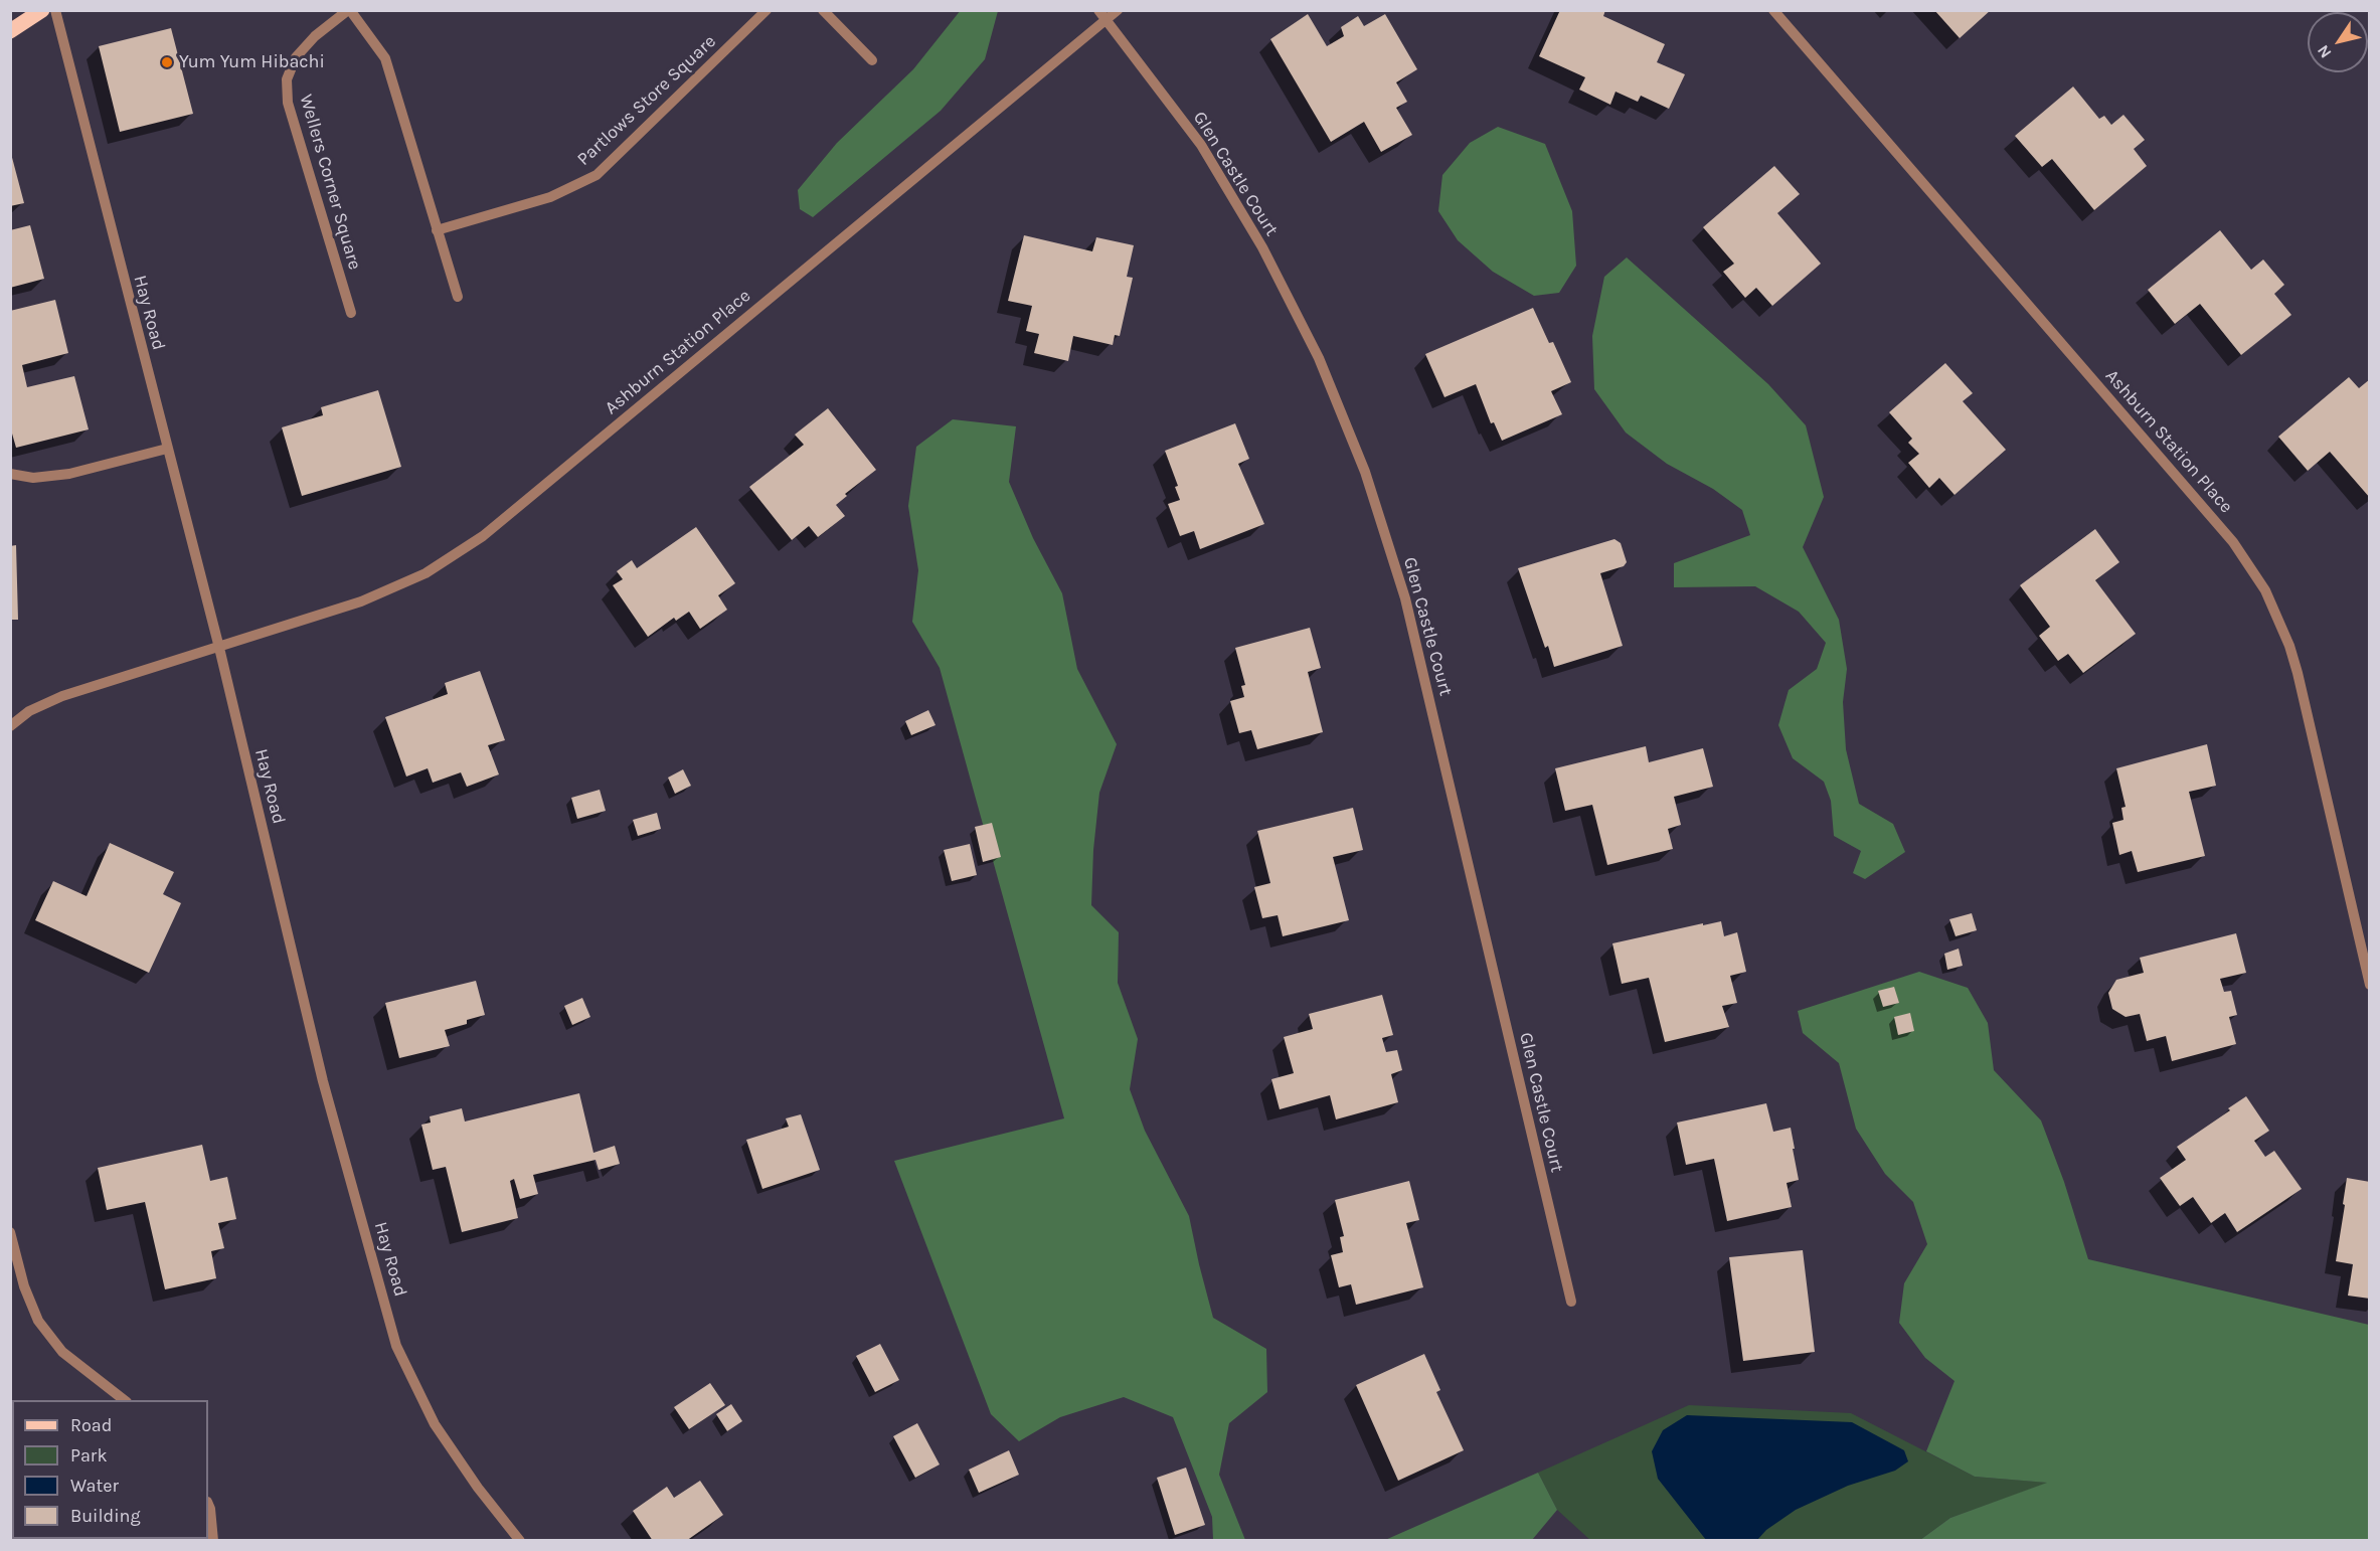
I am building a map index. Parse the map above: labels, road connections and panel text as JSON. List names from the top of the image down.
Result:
{
  "streets": {
    "street": [
      "Partlows Store Square",
      "Glen Castle Court",
      "Wellers Corner Square",
      "Hay Road",
      "Ashburn Station Place"
    ]
  },
  "crossings": [
    ["Glen Castle Court", "Ashburn Station Place"],
    ["Hay Road", "Ashburn Station Place"]
  ],
  "places": ["Yum Yum Hibachi"],
  "legend": [
    "Road",
    "Park",
    "Water",
    "Building"
  ],
  "north": "bottom left"
}
